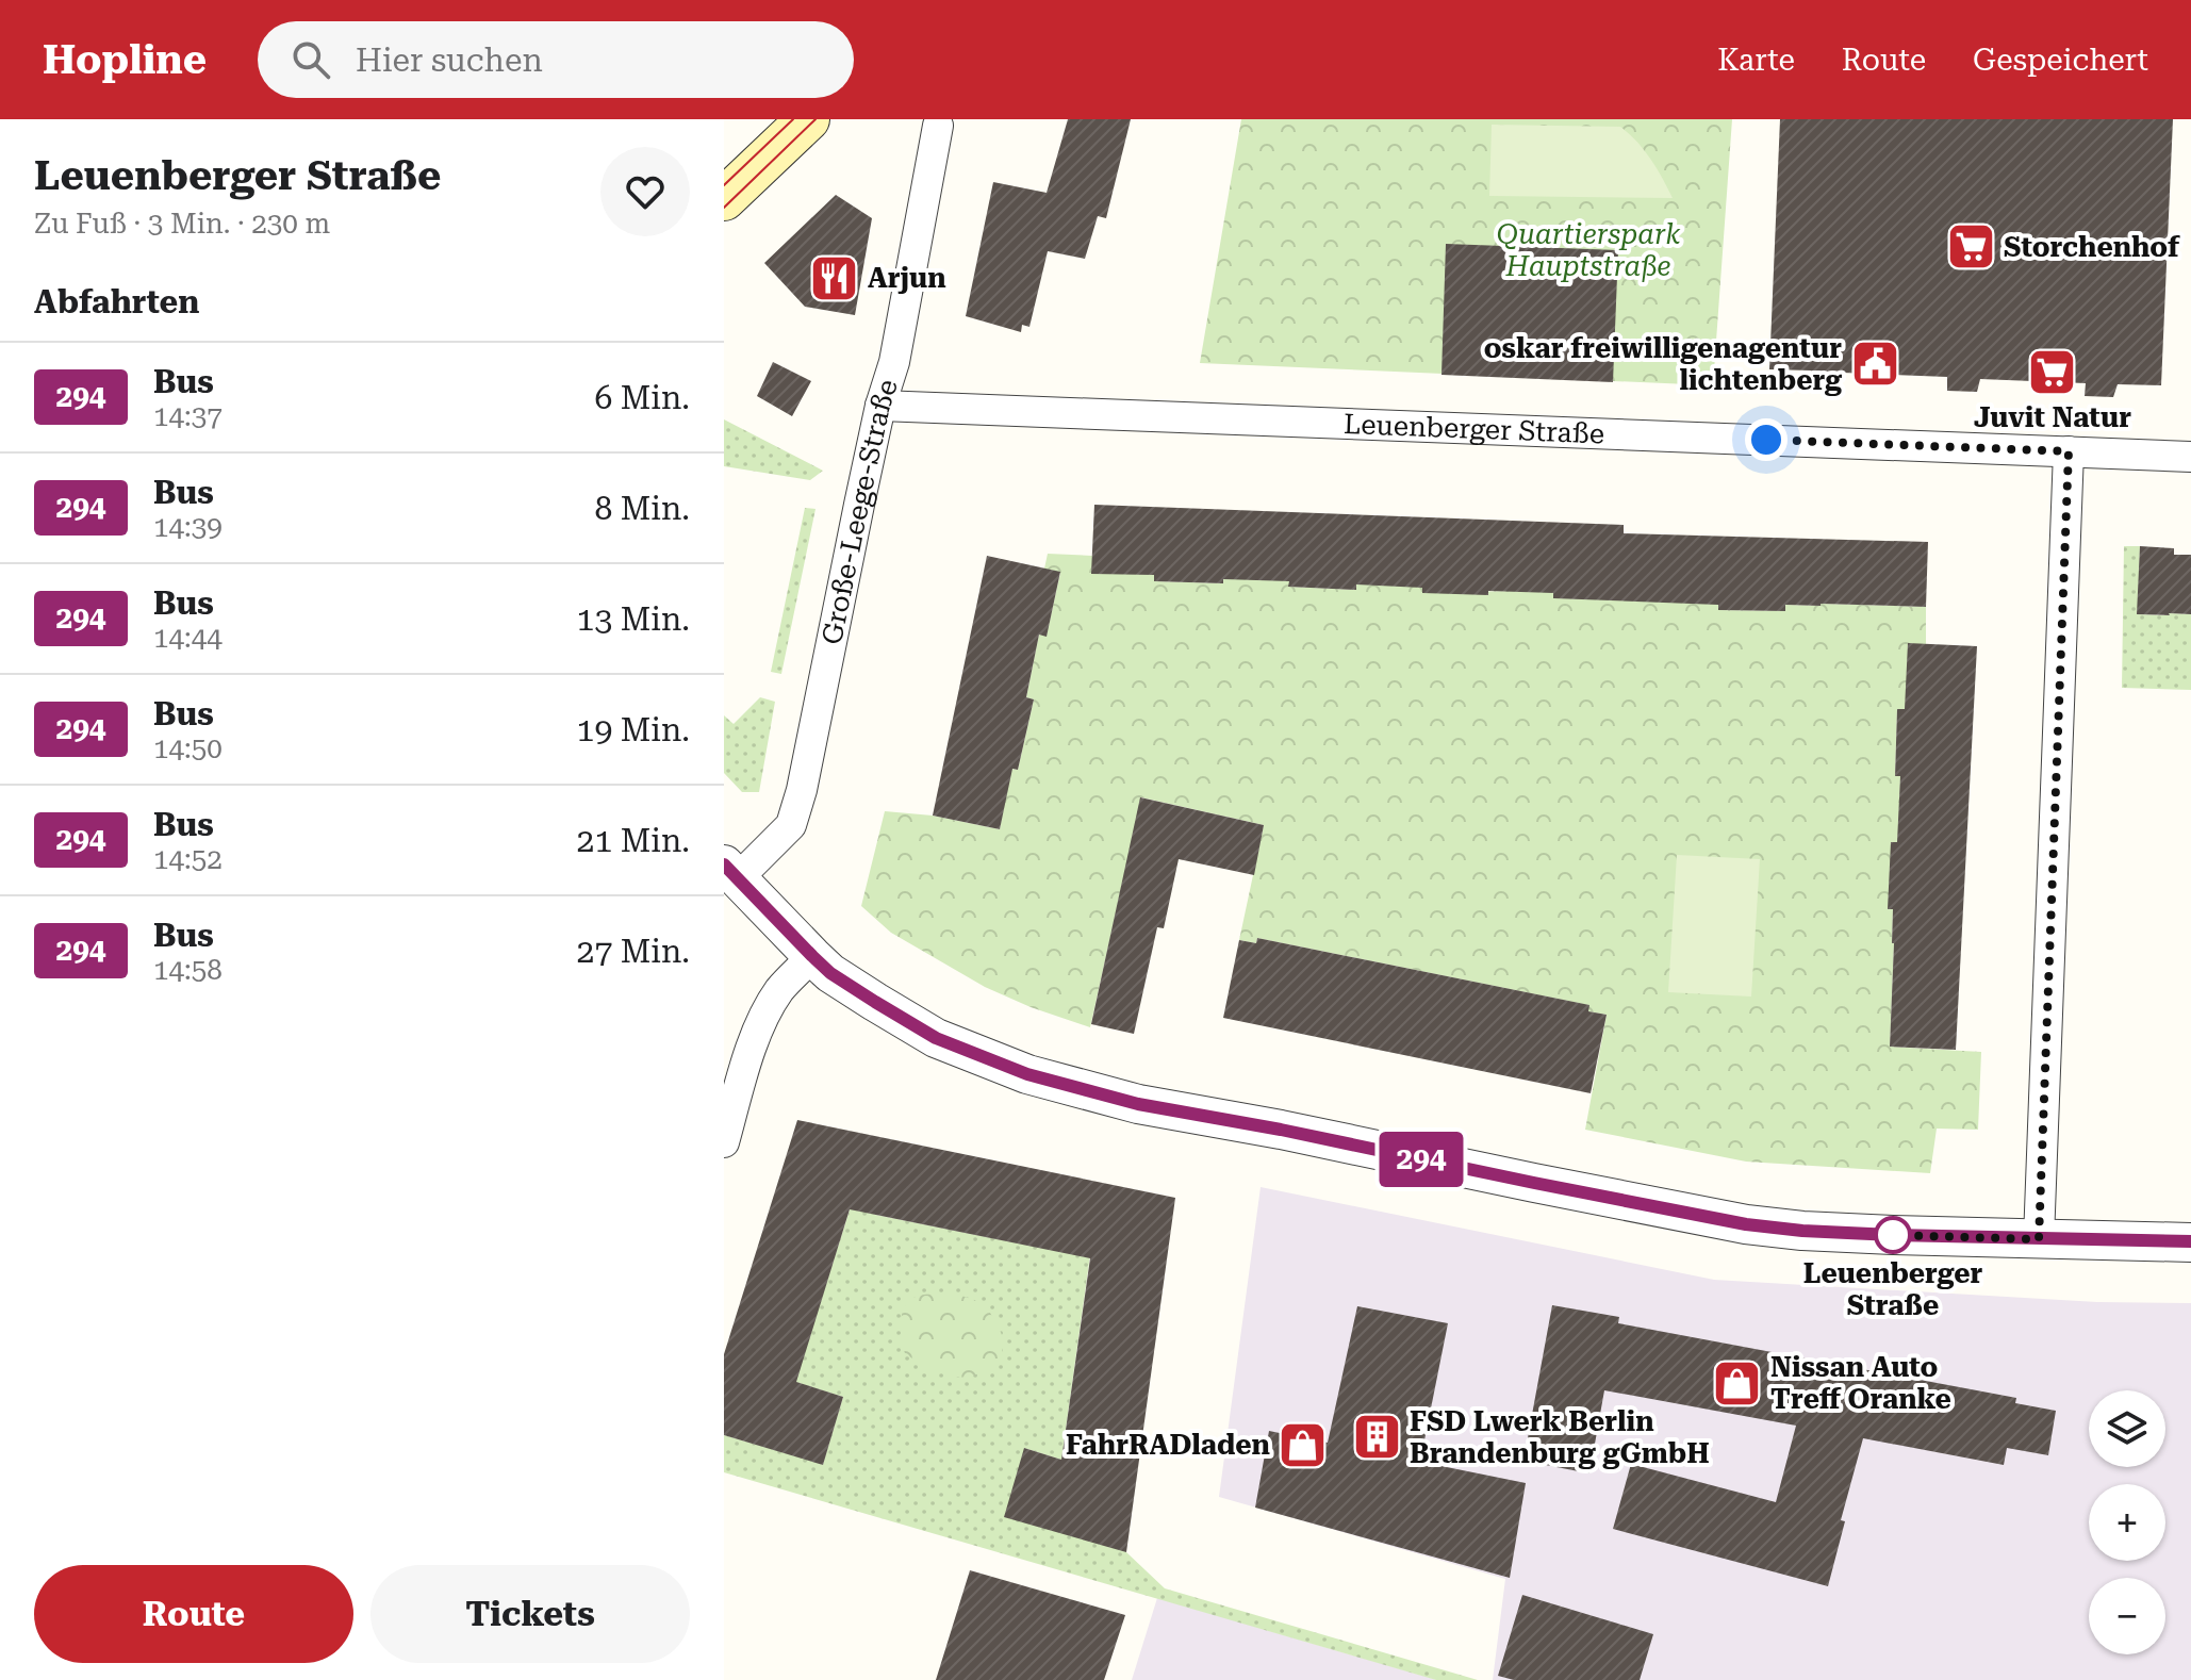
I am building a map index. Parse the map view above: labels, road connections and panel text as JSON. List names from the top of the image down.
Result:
{
  "streets": {
    "street": ["Leuenberger Straße", "Große-Leege-Straße"]
  },
  "crossings": [
    ["Leuenberger Straße", "Große-Leege-Straße"]
  ],
  "parks": ["Quartierspark Hauptstraße"],
  "places": {
    "supermarket": ["Storchenhof", "Juvit Natur"],
    "restaurant": ["Arjun"],
    "public building": ["oskar freiwilligenagentur lichtenberg"],
    "other": ["Leuenberger Straße"],
    "shop": ["Nissan Auto Treff Oranke", "FahrRADladen"],
    "building": ["FSD Lwerk Berlin Brandenburg gGmbH"]
  },
  "lines": ["bus line 294"],
  "page": {
    "header": "Hopline",
    "search": "Hier suchen",
    "nav": ["Karte", "Route", "Gespeichert"],
    "heading": [
      ["Leuenberger Straße", "Zu Fuß · 3 Min. · 230 m"],
      "Abfahrten"
    ],
    "on_map": "294",
    "list": [
      {
        "mark": "294",
        "name": "Bus",
        "note": "14:37",
        "value": "6 Min."
      },
      {
        "mark": "294",
        "name": "Bus",
        "note": "14:39",
        "value": "8 Min."
      },
      {
        "mark": "294",
        "name": "Bus",
        "note": "14:44",
        "value": "13 Min."
      },
      {
        "mark": "294",
        "name": "Bus",
        "note": "14:50",
        "value": "19 Min."
      },
      {
        "mark": "294",
        "name": "Bus",
        "note": "14:52",
        "value": "21 Min."
      },
      {
        "mark": "294",
        "name": "Bus",
        "note": "14:58",
        "value": "27 Min."
      }
    ],
    "map_buttons": ["+", "−"],
    "buttons": ["Route", "Tickets"]
  }
}
